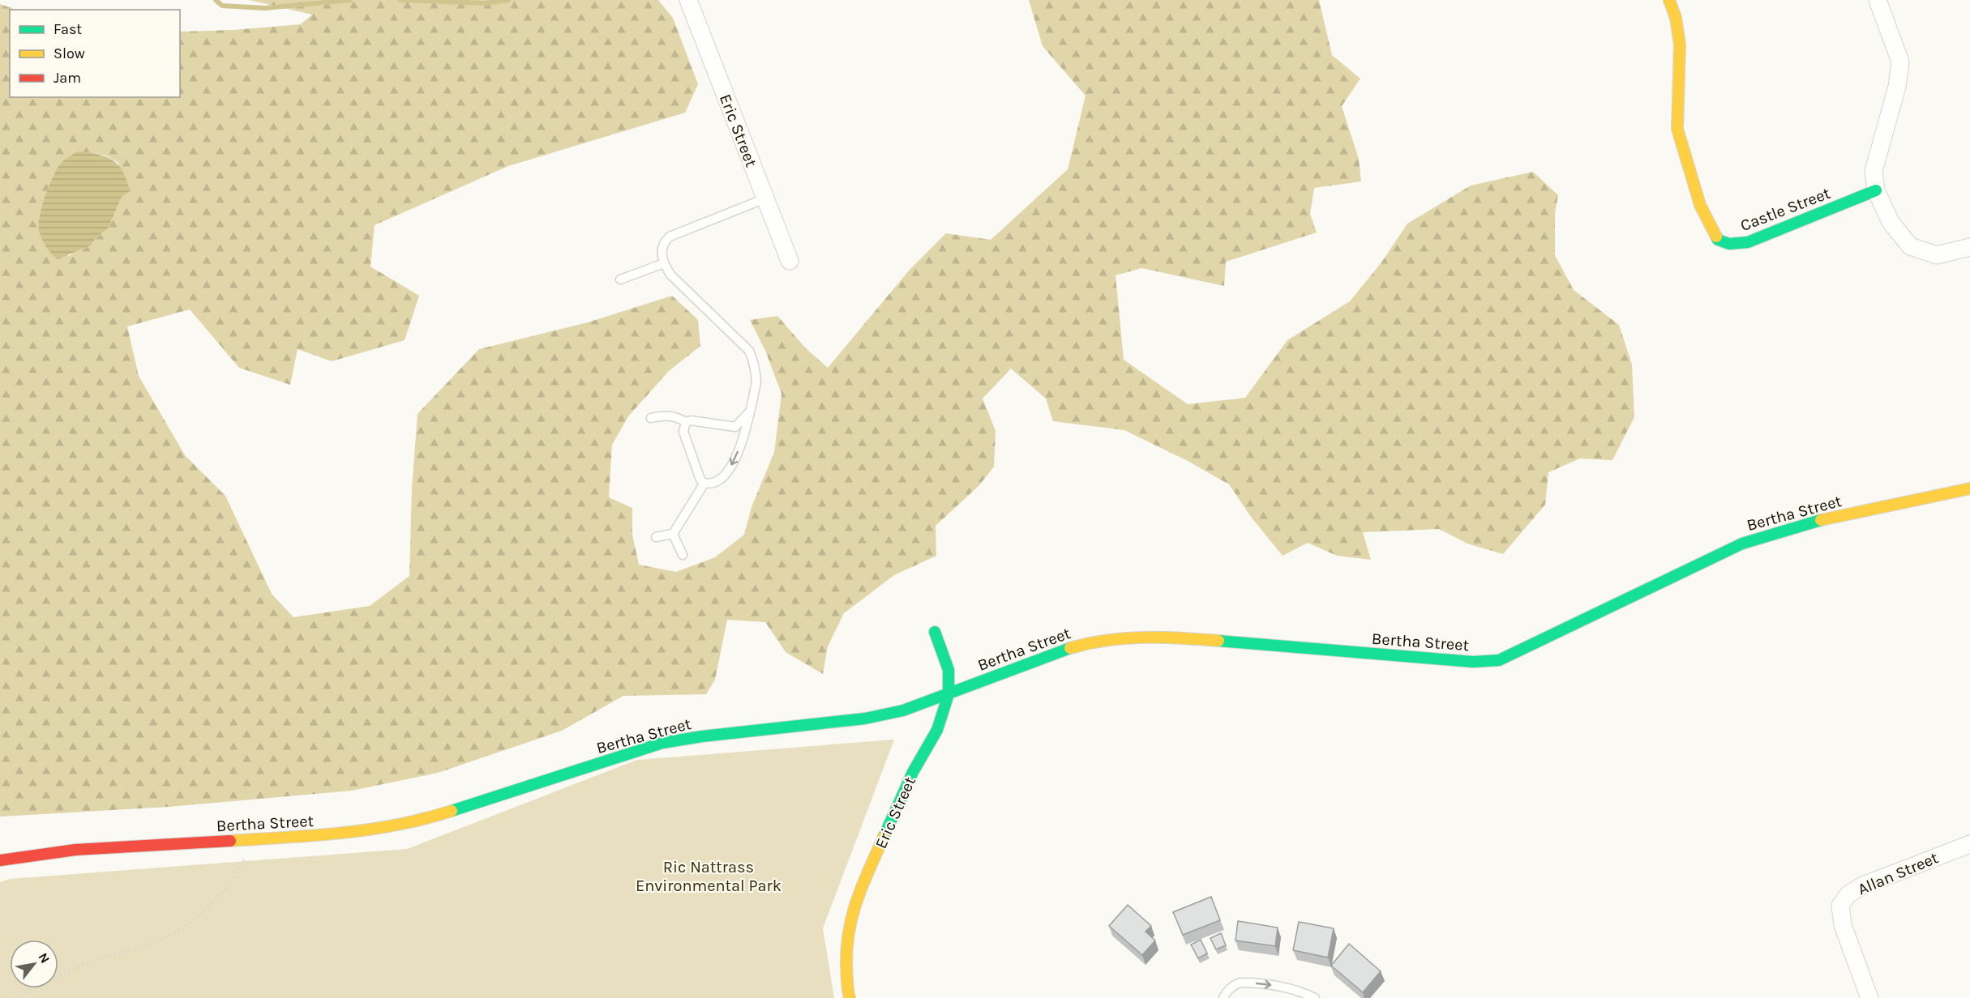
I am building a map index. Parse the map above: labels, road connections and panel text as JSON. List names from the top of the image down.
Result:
{
  "streets": {
    "street": [
      "Eric Street",
      "Castle Street",
      "Bertha Street",
      "Allan Street"
    ]
  },
  "crossings": [
    ["Eric Street", "Bertha Street"]
  ],
  "parks": ["Ric Nattrass Environmental Park"],
  "legend": ["Fast", "Slow", "Jam"],
  "north": "top right"
}
